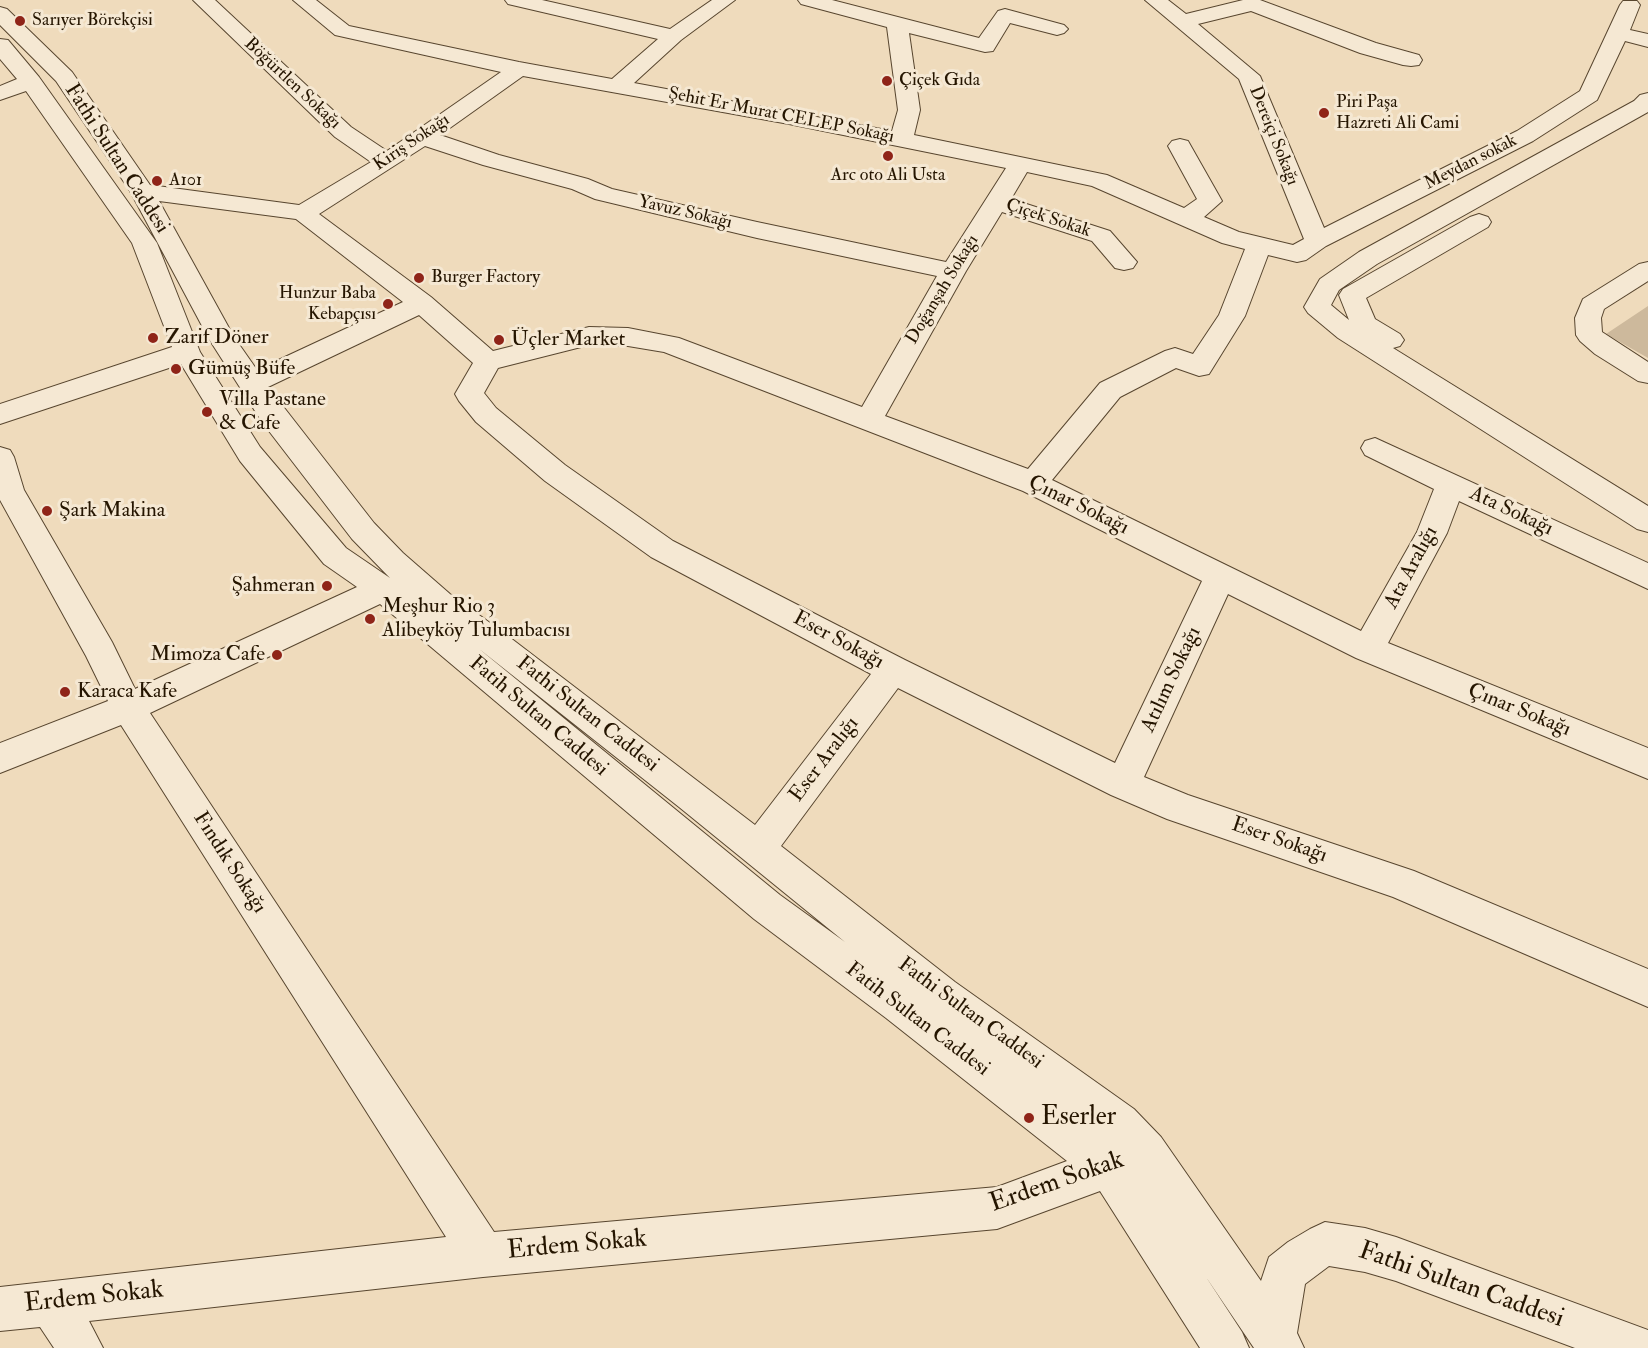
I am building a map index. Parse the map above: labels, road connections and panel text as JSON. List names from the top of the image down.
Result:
{
  "streets": {
    "street": [
      "Böğürtlen Sokağı",
      "Şehit Er Murat CELEP Sokağı",
      "Dereiçi Sokağı",
      "Kiriş Sokağı",
      "Fathi Sultan Caddesi",
      "Meydan sokak",
      "Yavuz Sokağı",
      "Çiçek Sokak",
      "Doğanşah Sokağı",
      "Çınar Sokağı",
      "Ata Sokağı",
      "Ata Aralığı",
      "Eser Sokağı",
      "Atılım Sokağı",
      "Fatih Sultan Caddesi",
      "Eser Aralığı",
      "Fındık Sokağı",
      "Erdem Sokak"
    ]
  },
  "crossings": [
    ["Böğürtlen Sokağı", "Kiriş Sokağı"],
    ["Şehit Er Murat CELEP Sokağı", "Kiriş Sokağı"],
    ["Şehit Er Murat CELEP Sokağı", "Meydan sokak"],
    ["Şehit Er Murat CELEP Sokağı", "Doğanşah Sokağı"],
    ["Dereiçi Sokağı", "Meydan sokak"],
    ["Kiriş Sokağı", "Yavuz Sokağı"],
    ["Fathi Sultan Caddesi", "Fatih Sultan Caddesi"],
    ["Fathi Sultan Caddesi", "Eser Aralığı"],
    ["Fathi Sultan Caddesi", "Erdem Sokak"],
    ["Yavuz Sokağı", "Doğanşah Sokağı"],
    ["Çiçek Sokak", "Doğanşah Sokağı"],
    ["Doğanşah Sokağı", "Çınar Sokağı"],
    ["Çınar Sokağı", "Ata Aralığı"],
    ["Çınar Sokağı", "Eser Sokağı"],
    ["Çınar Sokağı", "Atılım Sokağı"],
    ["Ata Sokağı", "Ata Aralığı"],
    ["Eser Sokağı", "Atılım Sokağı"],
    ["Eser Sokağı", "Eser Aralığı"],
    ["Fatih Sultan Caddesi", "Erdem Sokak"],
    ["Fındık Sokağı", "Erdem Sokak"]
  ],
  "places": [
    "Sarıyer Börekçisi",
    "Çiçek Gıda",
    "Piri Paşa Hazreti Ali Cami",
    "Arc oto Ali Usta",
    "A101",
    "Burger Factory",
    "Hunzur Baba Kebapçısı",
    "Zarif Döner",
    "Üçler Market",
    "Gümüş Büfe",
    "Villa Pastane & Cafe",
    "Şark Makina",
    "Şahmeran",
    "Meşhur Rio 3 Alibeyköy Tulumbacısı",
    "Mimoza Cafe",
    "Karaca Kafe",
    "Eserler"
  ]
}
